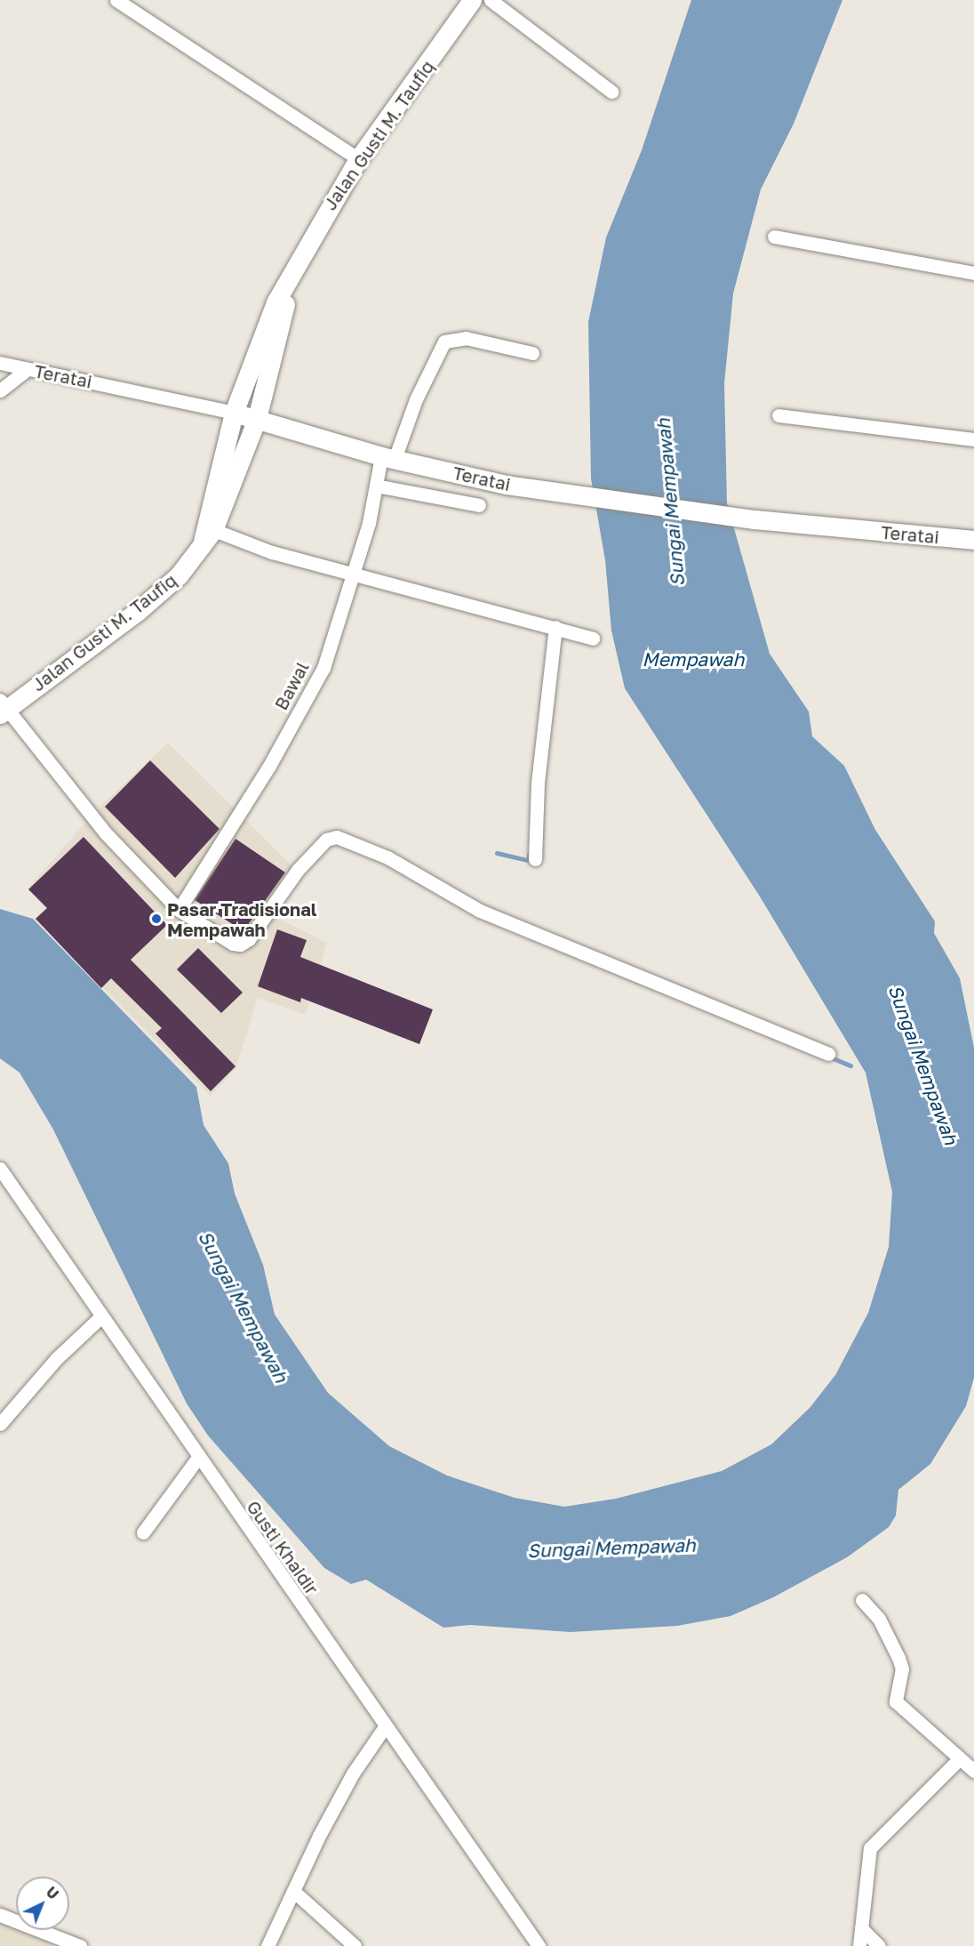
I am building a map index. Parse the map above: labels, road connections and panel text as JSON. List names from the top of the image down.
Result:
{
  "streets": {
    "main road": ["Jalan Gusti M. Taufiq", "Teratai"],
    "street": ["Bawal", "Gusti Khaidir"]
  },
  "crossings": [
    ["Jalan Gusti M. Taufiq", "Teratai"],
    ["Teratai", "Bawal"]
  ],
  "water": ["Sungai Mempawah", "Mempawah"],
  "places": ["Pasar Tradisional Mempawah"],
  "north": "top right"
}
